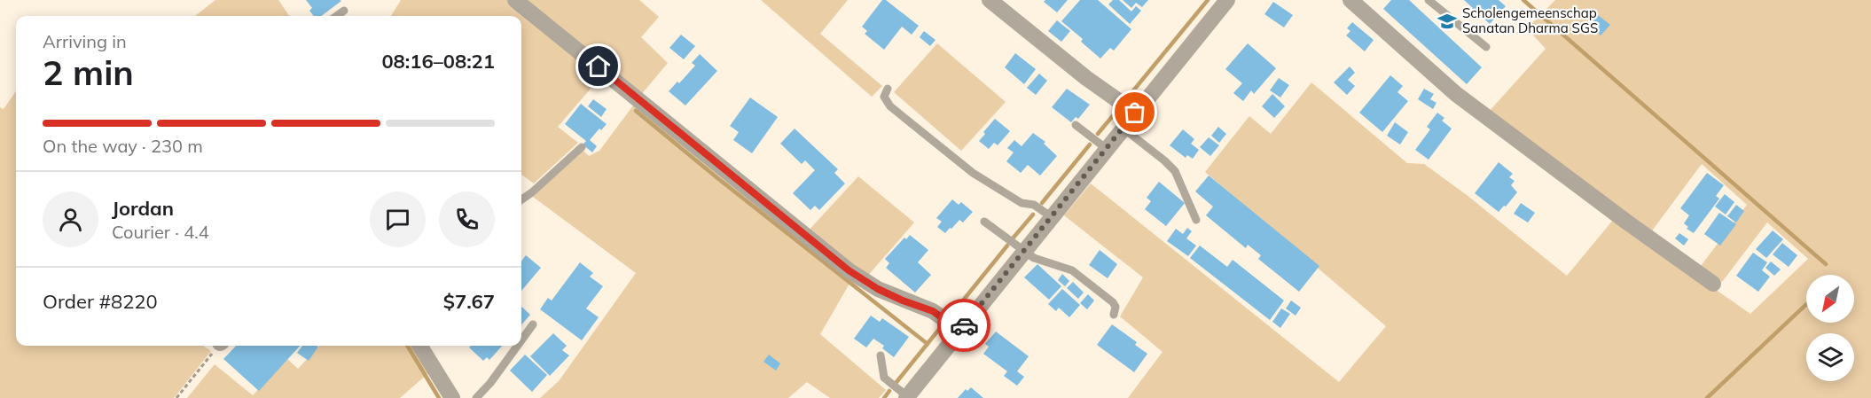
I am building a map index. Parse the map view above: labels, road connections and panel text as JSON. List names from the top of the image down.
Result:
{
  "places": {
    "school or university": ["Scholengemeenschap Sanatan Dharma SGS"]
  },
  "north": "bottom left",
  "page": {
    "heading": ["2 min", "Arriving in", "08:16–08:21"],
    "panel": [
      "Jordan",
      "Courier · 4.4",
      "Order #8220",
      "$7.67"
    ],
    "bar": "On the way · 230 m"
  }
}
